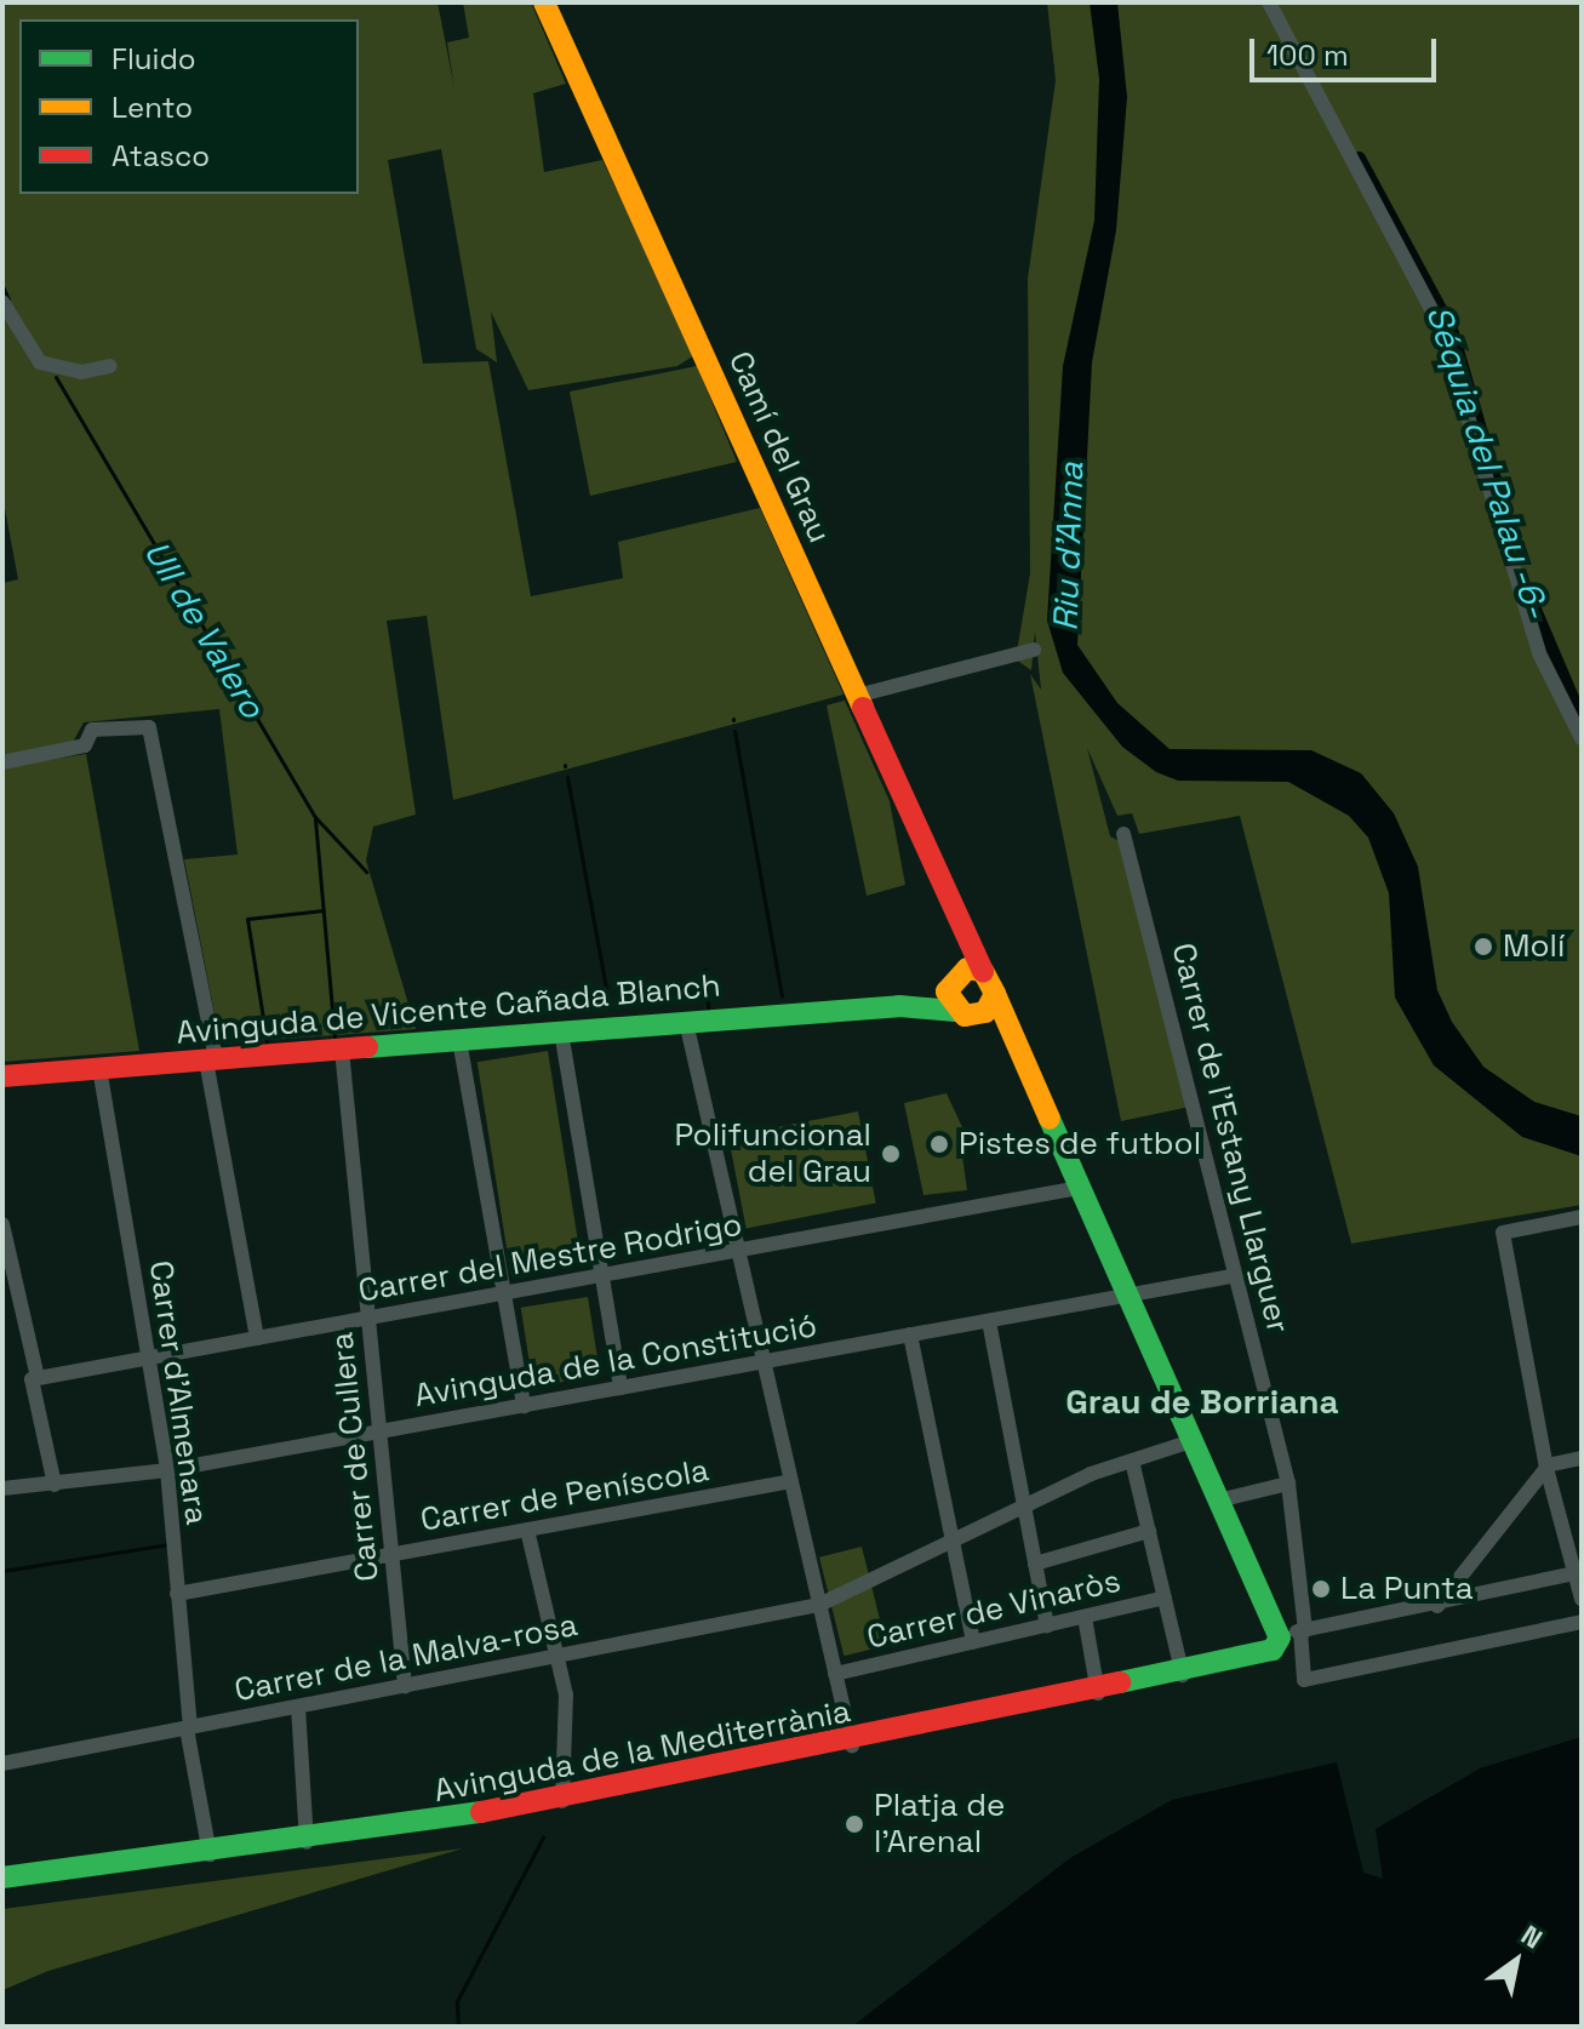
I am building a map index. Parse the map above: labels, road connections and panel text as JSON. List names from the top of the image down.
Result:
{
  "streets": {
    "street": [
      "Camí del Grau",
      "Avinguda de Vicente Cañada Blanch",
      "Carrer de l'Estany Llarguer",
      "Carrer del Mestre Rodrigo",
      "Avinguda de la Constitució",
      "Carrer d'Almenara",
      "Carrer de Cullera",
      "Carrer de Peníscola",
      "Carrer de Vinaròs",
      "Carrer de la Malva-rosa",
      "Avinguda de la Mediterrània"
    ]
  },
  "crossings": [
    ["Camí del Grau", "Avinguda de Vicente Cañada Blanch"],
    ["Avinguda de Vicente Cañada Blanch", "Carrer d'Almenara"],
    ["Avinguda de Vicente Cañada Blanch", "Carrer de Cullera"],
    ["Carrer de l'Estany Llarguer", "Avinguda de la Constitució"],
    ["Carrer de l'Estany Llarguer", "Avinguda de la Mediterrània"],
    ["Carrer del Mestre Rodrigo", "Carrer d'Almenara"],
    ["Carrer del Mestre Rodrigo", "Carrer de Cullera"],
    ["Avinguda de la Constitució", "Carrer d'Almenara"],
    ["Avinguda de la Constitució", "Carrer de Cullera"],
    ["Carrer d'Almenara", "Carrer de Peníscola"],
    ["Carrer d'Almenara", "Carrer de la Malva-rosa"],
    ["Carrer d'Almenara", "Avinguda de la Mediterrània"],
    ["Carrer de Cullera", "Carrer de Peníscola"],
    ["Carrer de Cullera", "Carrer de la Malva-rosa"]
  ],
  "districts": ["Grau de Borriana"],
  "water": ["Séquia del Palau -6-", "Riu d'Anna", "Ull de Valero"],
  "places": [
    "Molí",
    "Pistes de futbol",
    "Polifuncional del Grau",
    "La Punta",
    "Platja de l'Arenal"
  ],
  "legend": ["Fluido", "Lento", "Atasco"],
  "scale_bar": "100 m",
  "north": "top right"
}
